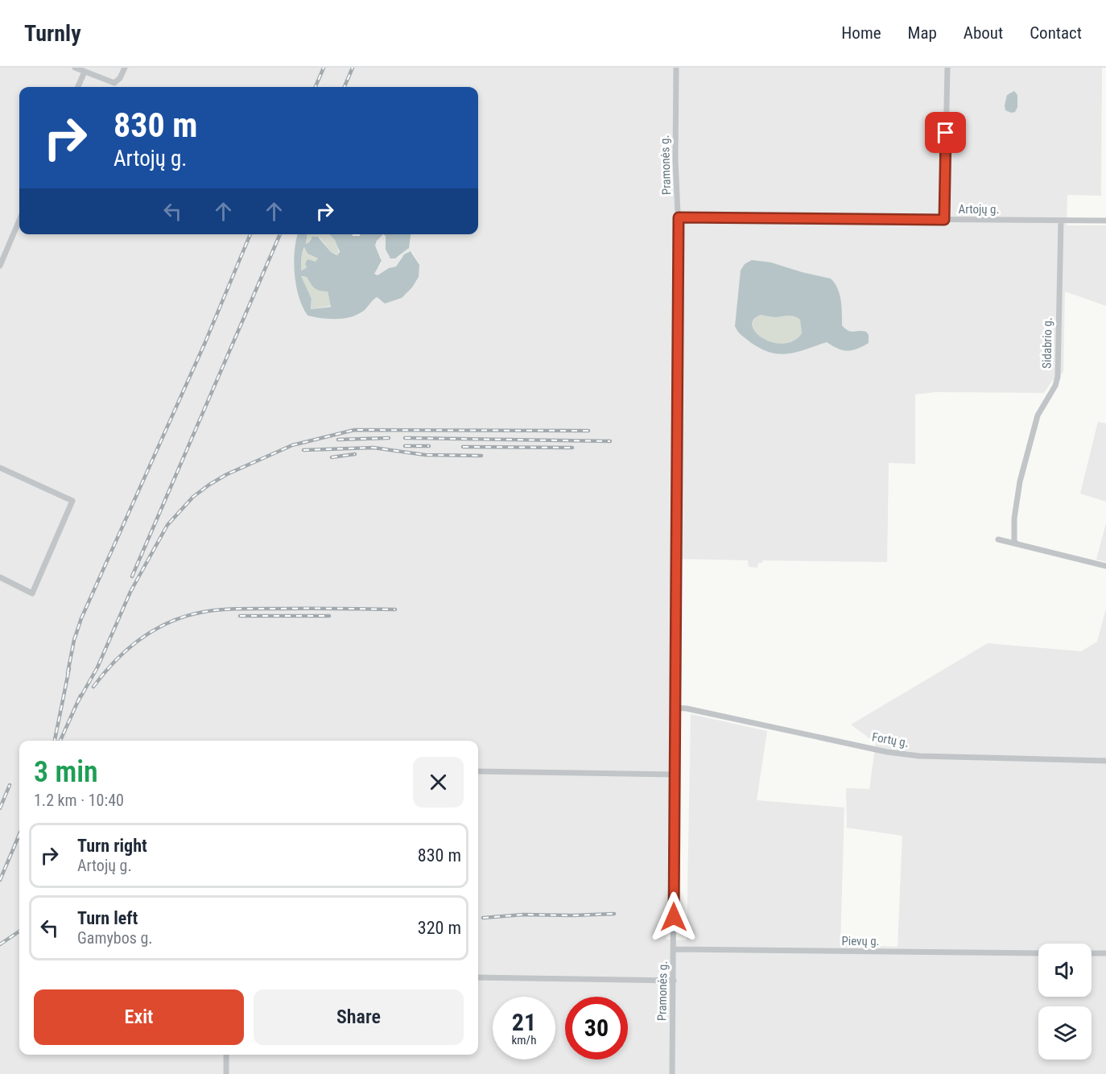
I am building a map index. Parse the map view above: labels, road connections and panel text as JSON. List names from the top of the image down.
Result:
{
  "streets": {
    "street": [
      "Pramonės g.",
      "Artojų g.",
      "Sidabrio g.",
      "Fortų g.",
      "Pievų g."
    ]
  },
  "crossings": [
    ["Pramonės g.", "Artojų g."],
    ["Pramonės g.", "Fortų g."],
    ["Pramonės g.", "Pievų g."],
    ["Artojų g.", "Sidabrio g."]
  ],
  "page": {
    "header": "Turnly",
    "nav": [
      "Home",
      "Map",
      "About",
      "Contact"
    ],
    "turn": ["830 m", "Artojų g."],
    "heading": ["3 min", "1.2 km · 10:40"],
    "list": [
      {
        "name": "Turn right",
        "note": "Artojų g.",
        "value": "830 m"
      },
      {
        "name": "Turn left",
        "note": "Gamybos g.",
        "value": "320 m"
      }
    ],
    "buttons": ["Exit", "Share"],
    "speed": "21 km/h",
    "limit": "30"
  }
}
